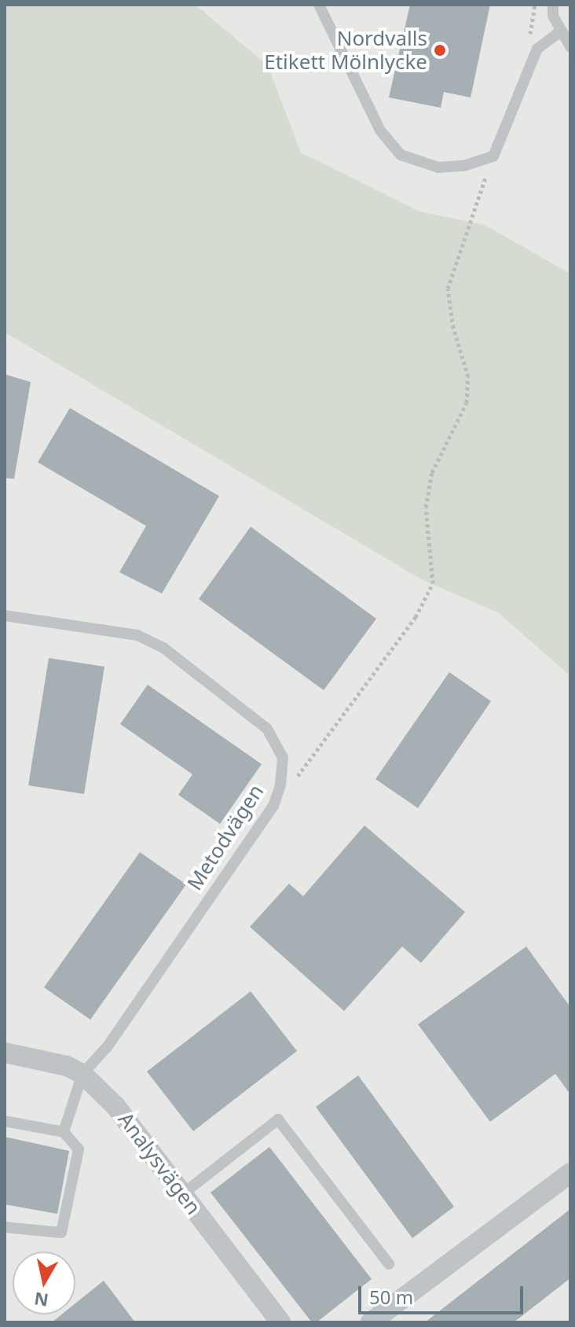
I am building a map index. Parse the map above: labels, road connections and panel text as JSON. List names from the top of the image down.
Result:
{
  "streets": {
    "street": ["Analysvägen"],
    "lane": ["Metodvägen"]
  },
  "crossings": [
    ["Metodvägen", "Analysvägen"]
  ],
  "places": ["Nordvalls Etikett Mölnlycke"],
  "scale_bar": "50 m",
  "north": "bottom"
}
